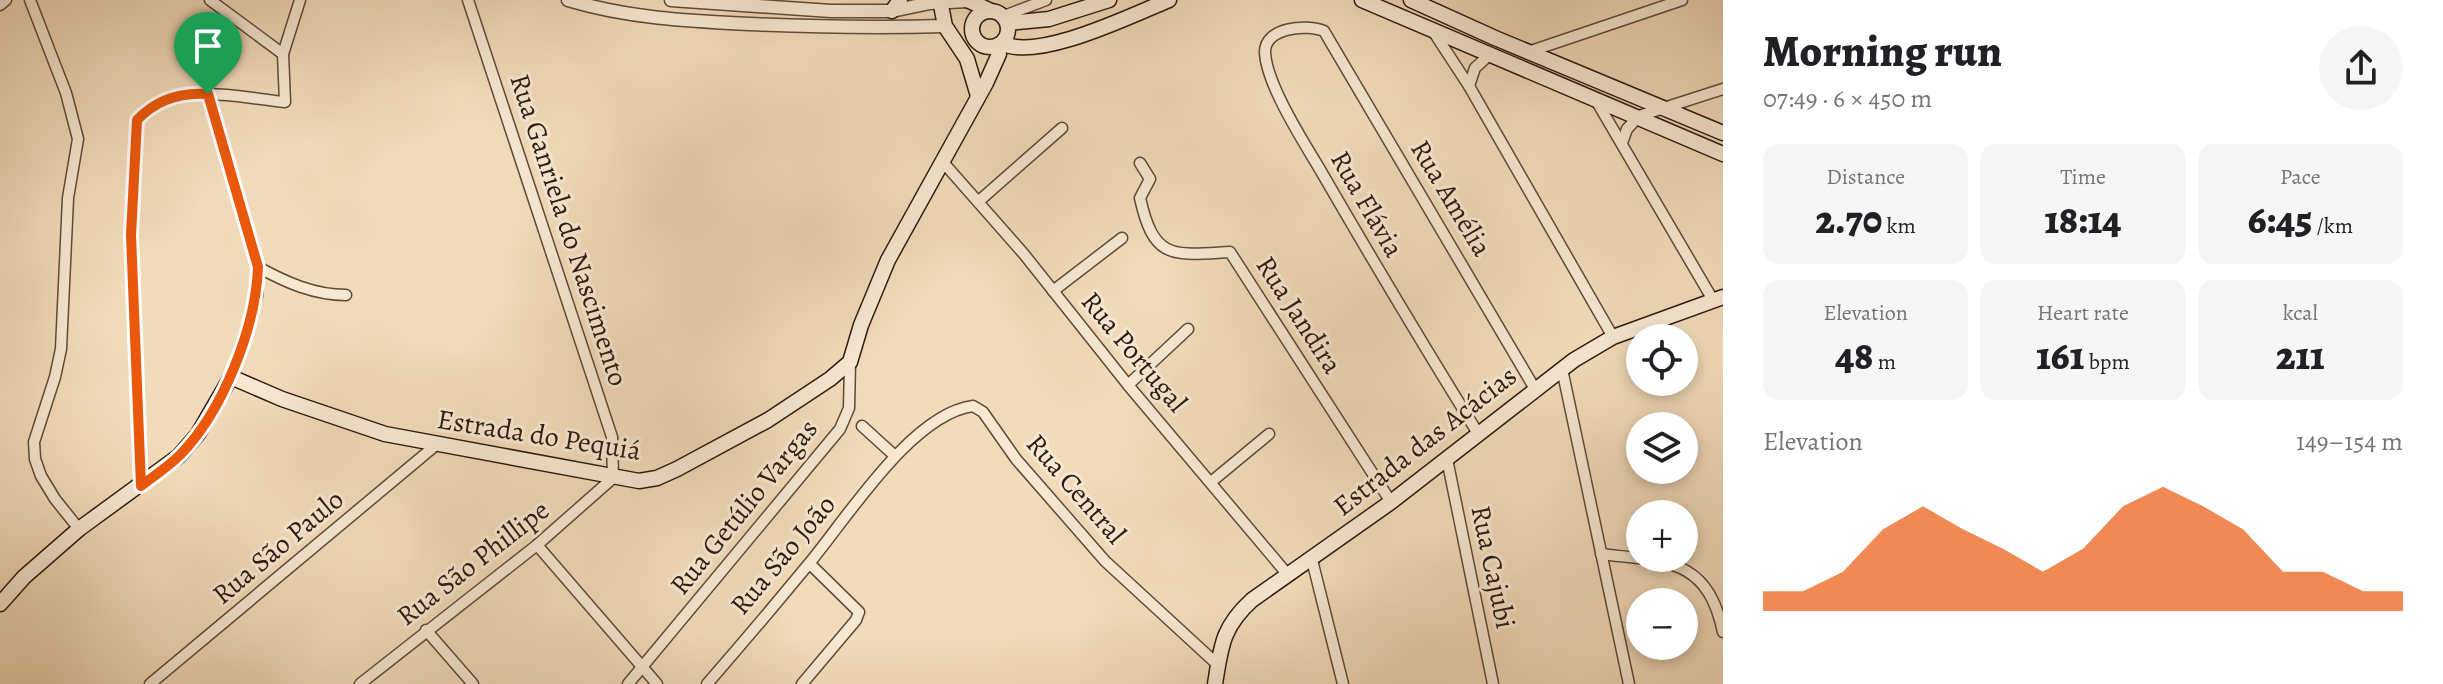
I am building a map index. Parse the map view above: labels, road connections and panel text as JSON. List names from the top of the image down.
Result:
{
  "streets": {
    "main road": ["Estrada do Pequiá", "Estrada das Acácias"],
    "street": [
      "Rua Amélia",
      "Rua Flávia",
      "Rua Ganriela do Nascimento",
      "Rua Jandira",
      "Rua Portugal",
      "Rua Central",
      "Rua Getúlio Vargas",
      "Rua São Paulo",
      "Rua São João",
      "Rua São Phillipe",
      "Rua Cajubi"
    ]
  },
  "crossings": [
    ["Rua Amélia", "Rua Flávia"],
    ["Rua Amélia", "Estrada das Acácias"],
    ["Rua Flávia", "Estrada das Acácias"],
    ["Rua Ganriela do Nascimento", "Estrada do Pequiá"],
    ["Rua Ganriela do Nascimento", "Rua São Phillipe"],
    ["Rua Jandira", "Estrada das Acácias"],
    ["Rua Portugal", "Estrada das Acácias"],
    ["Estrada do Pequiá", "Rua Getúlio Vargas"],
    ["Estrada do Pequiá", "Rua São Paulo"],
    ["Estrada do Pequiá", "Rua São Phillipe"],
    ["Estrada das Acácias", "Rua Central"],
    ["Estrada das Acácias", "Rua Cajubi"],
    ["Rua Central", "Rua São João"]
  ],
  "page": {
    "heading": ["Morning run", "07:49 · 6 × 450 m"],
    "stats": [
      ["Distance", "2.70 km"],
      ["Time", "18:14"],
      ["Pace", "6:45 /km"],
      ["Elevation", "48 m"],
      ["Heart rate", "161 bpm"],
      ["kcal", "211"]
    ],
    "map_buttons": ["+", "−"],
    "chart": ["Elevation", "149–154 m"]
  }
}
